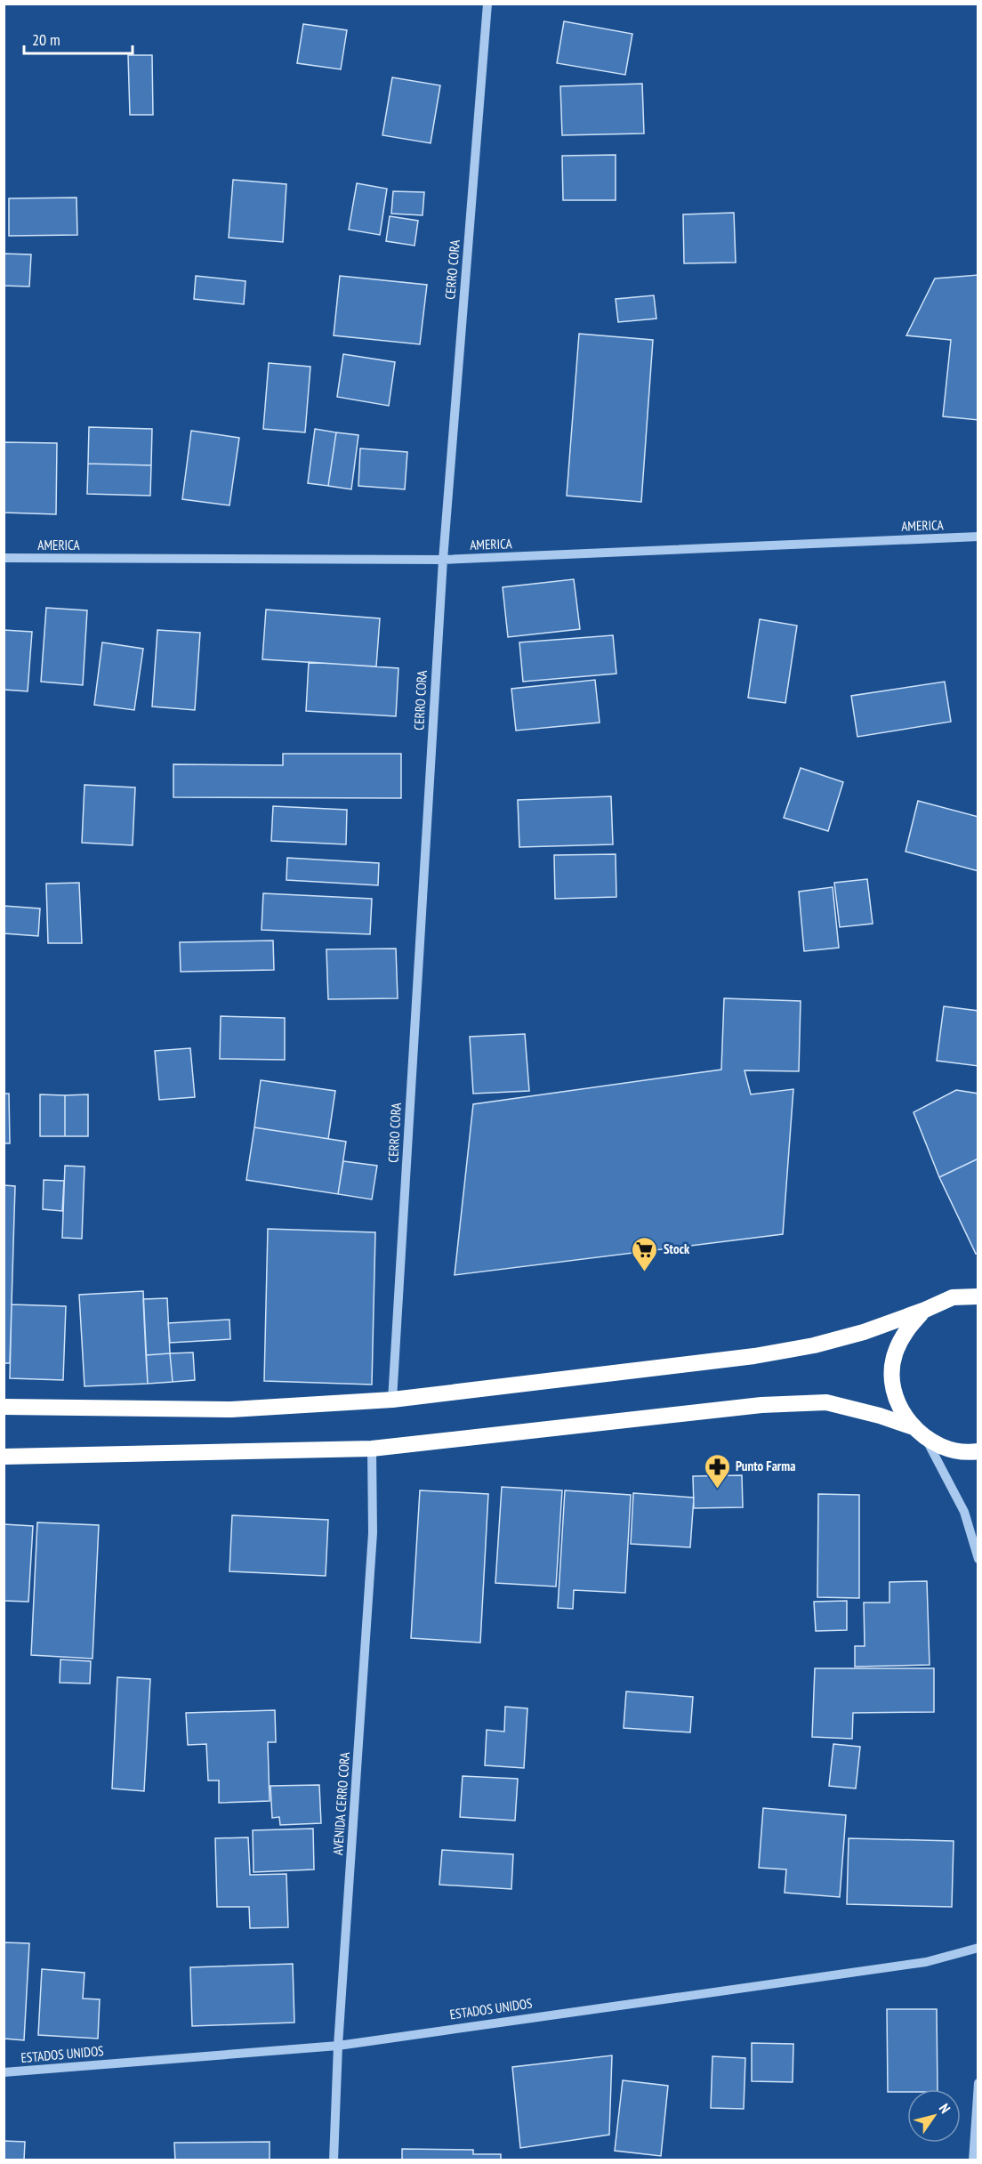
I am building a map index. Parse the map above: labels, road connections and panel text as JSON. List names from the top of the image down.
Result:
{
  "streets": {
    "street": [
      "CERRO CORA",
      "AMERICA",
      "AVENIDA CERRO CORA",
      "ESTADOS UNIDOS"
    ]
  },
  "crossings": [
    ["CERRO CORA", "AMERICA"],
    ["AVENIDA CERRO CORA", "ESTADOS UNIDOS"]
  ],
  "places": {
    "supermarket": ["Stock"],
    "pharmacy": ["Punto Farma"]
  },
  "scale_bar": "20 m",
  "north": "top right"
}
